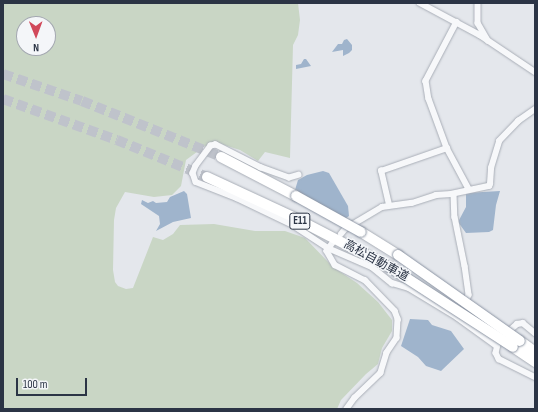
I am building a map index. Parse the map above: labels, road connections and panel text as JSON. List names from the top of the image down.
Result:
{
  "streets": {
    "highway": ["E11", "高松自動車道"]
  },
  "scale_bar": "100 m",
  "north": "bottom"
}
